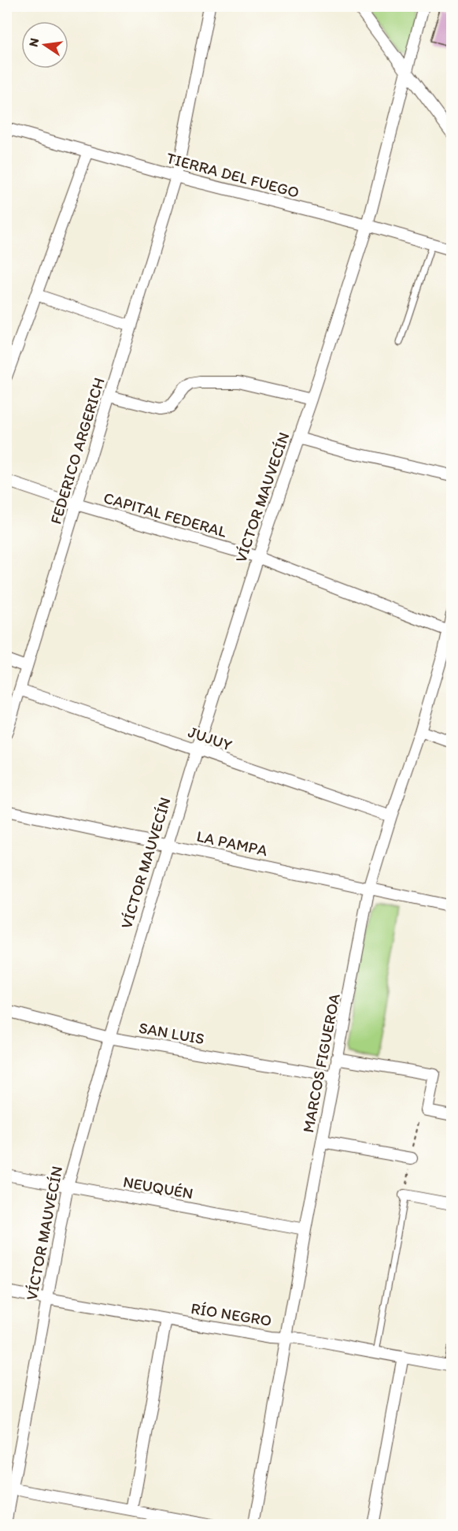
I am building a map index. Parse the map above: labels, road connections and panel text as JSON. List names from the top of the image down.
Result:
{
  "streets": {
    "street": [
      "TIERRA DEL FUEGO",
      "FEDERICO ARGERICH",
      "VÍCTOR MAUVECÍN",
      "CAPITAL FEDERAL",
      "JUJUY",
      "LA PAMPA",
      "SAN LUIS",
      "MARCOS FIGUEROA",
      "NEUQUÉN",
      "RÍO NEGRO"
    ]
  },
  "crossings": [
    ["TIERRA DEL FUEGO", "FEDERICO ARGERICH"],
    ["TIERRA DEL FUEGO", "VÍCTOR MAUVECÍN"],
    ["FEDERICO ARGERICH", "CAPITAL FEDERAL"],
    ["FEDERICO ARGERICH", "JUJUY"],
    ["VÍCTOR MAUVECÍN", "CAPITAL FEDERAL"],
    ["VÍCTOR MAUVECÍN", "JUJUY"],
    ["VÍCTOR MAUVECÍN", "LA PAMPA"],
    ["VÍCTOR MAUVECÍN", "SAN LUIS"],
    ["VÍCTOR MAUVECÍN", "NEUQUÉN"],
    ["VÍCTOR MAUVECÍN", "RÍO NEGRO"],
    ["CAPITAL FEDERAL", "MARCOS FIGUEROA"],
    ["JUJUY", "MARCOS FIGUEROA"],
    ["LA PAMPA", "MARCOS FIGUEROA"],
    ["SAN LUIS", "MARCOS FIGUEROA"],
    ["MARCOS FIGUEROA", "NEUQUÉN"],
    ["MARCOS FIGUEROA", "RÍO NEGRO"]
  ],
  "north": "left"
}
